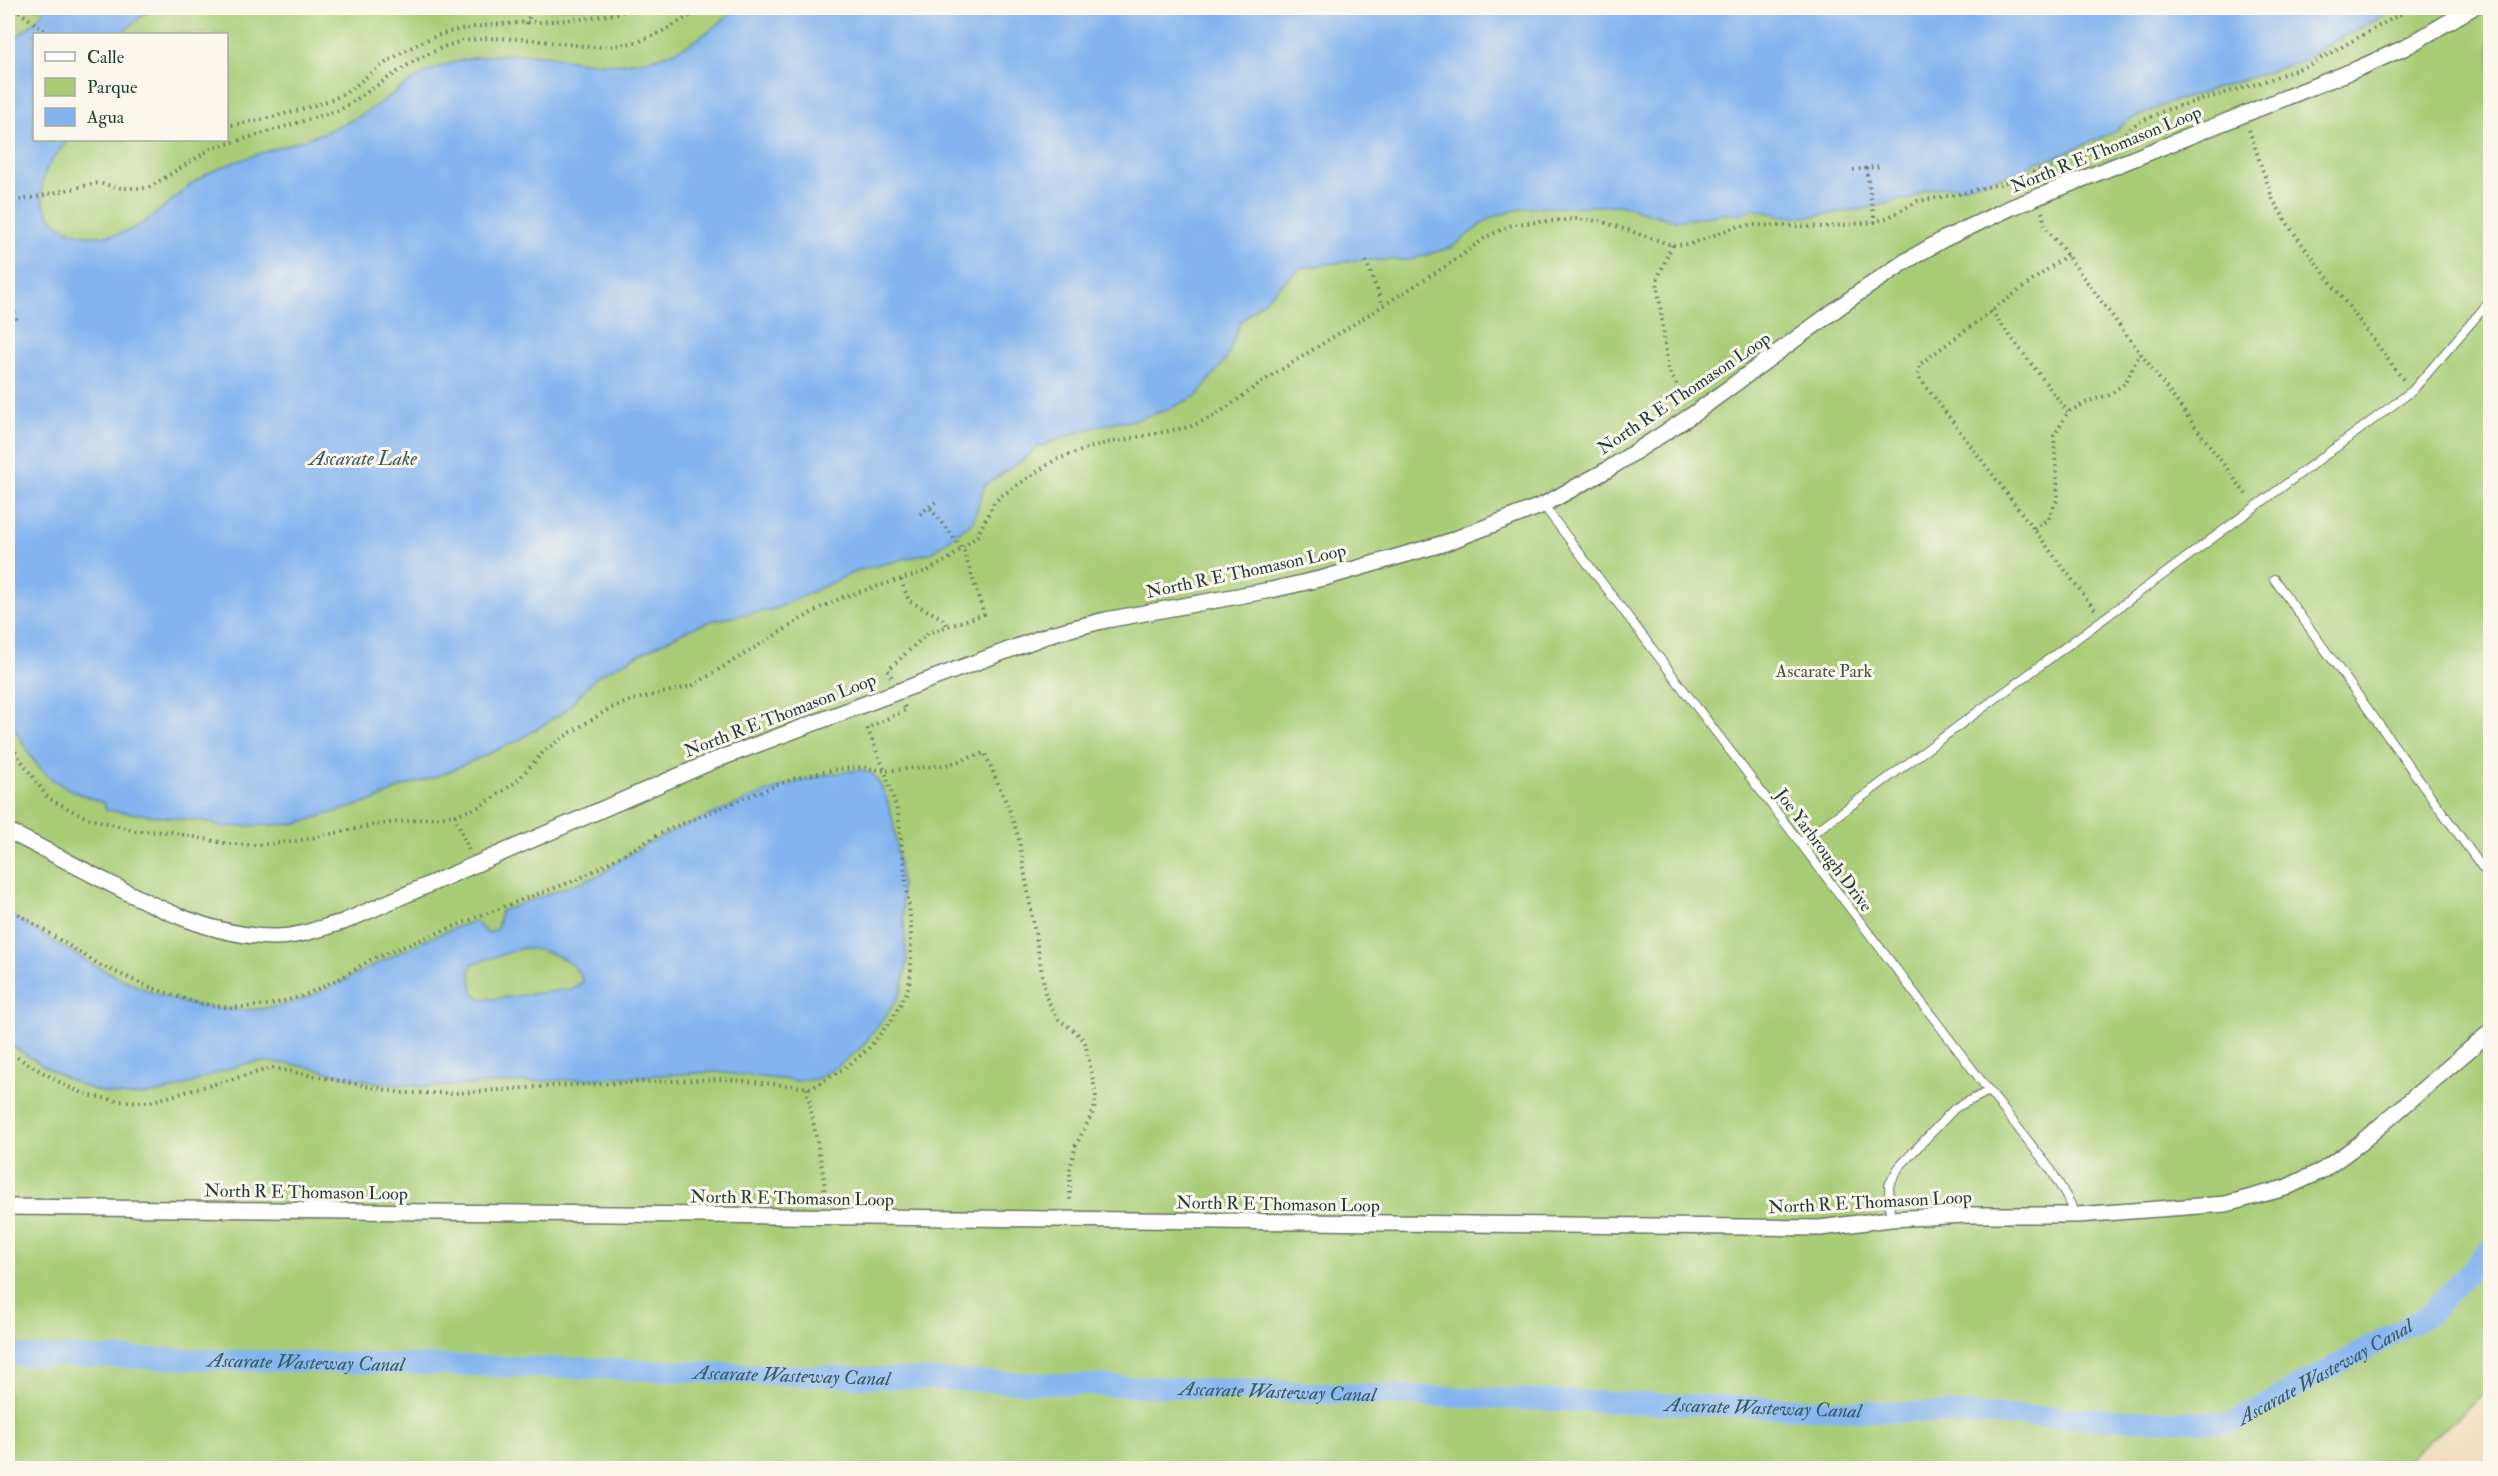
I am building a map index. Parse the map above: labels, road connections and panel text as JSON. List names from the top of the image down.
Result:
{
  "streets": {
    "street": ["North R E Thomason Loop"],
    "lane": ["Joe Yarbrough Drive"]
  },
  "crossings": [
    ["North R E Thomason Loop", "Joe Yarbrough Drive"]
  ],
  "water": ["Ascarate Lake", "Ascarate Wasteway Canal"],
  "parks": ["Ascarate Park"],
  "legend": ["Calle", "Parque", "Agua"]
}
